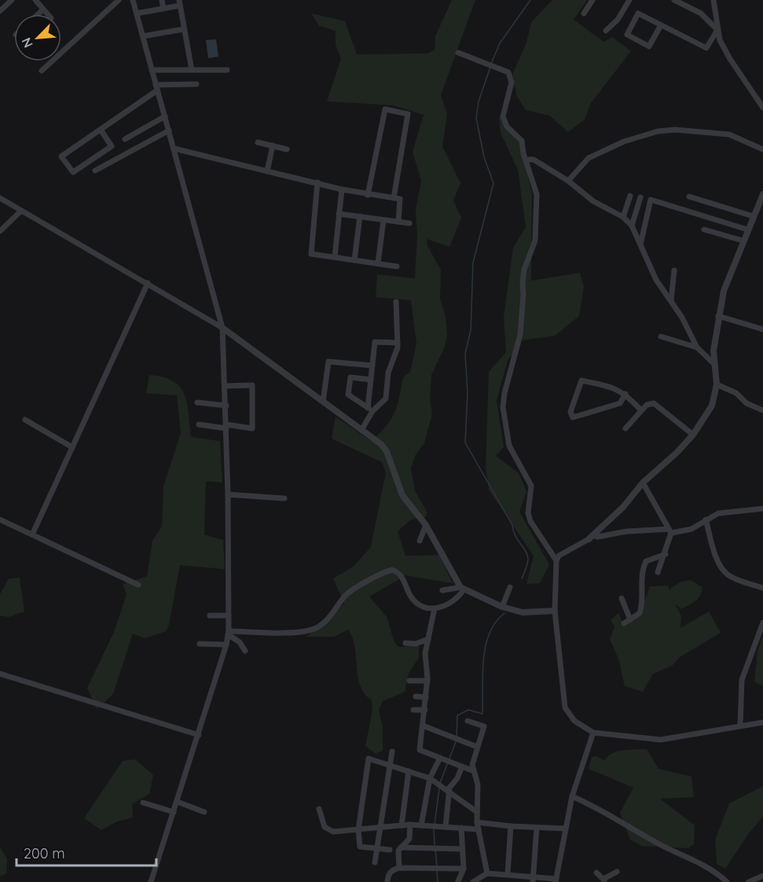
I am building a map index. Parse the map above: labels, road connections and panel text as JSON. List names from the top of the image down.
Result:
{
  "scale_bar": "200 m",
  "north": "bottom left"
}
